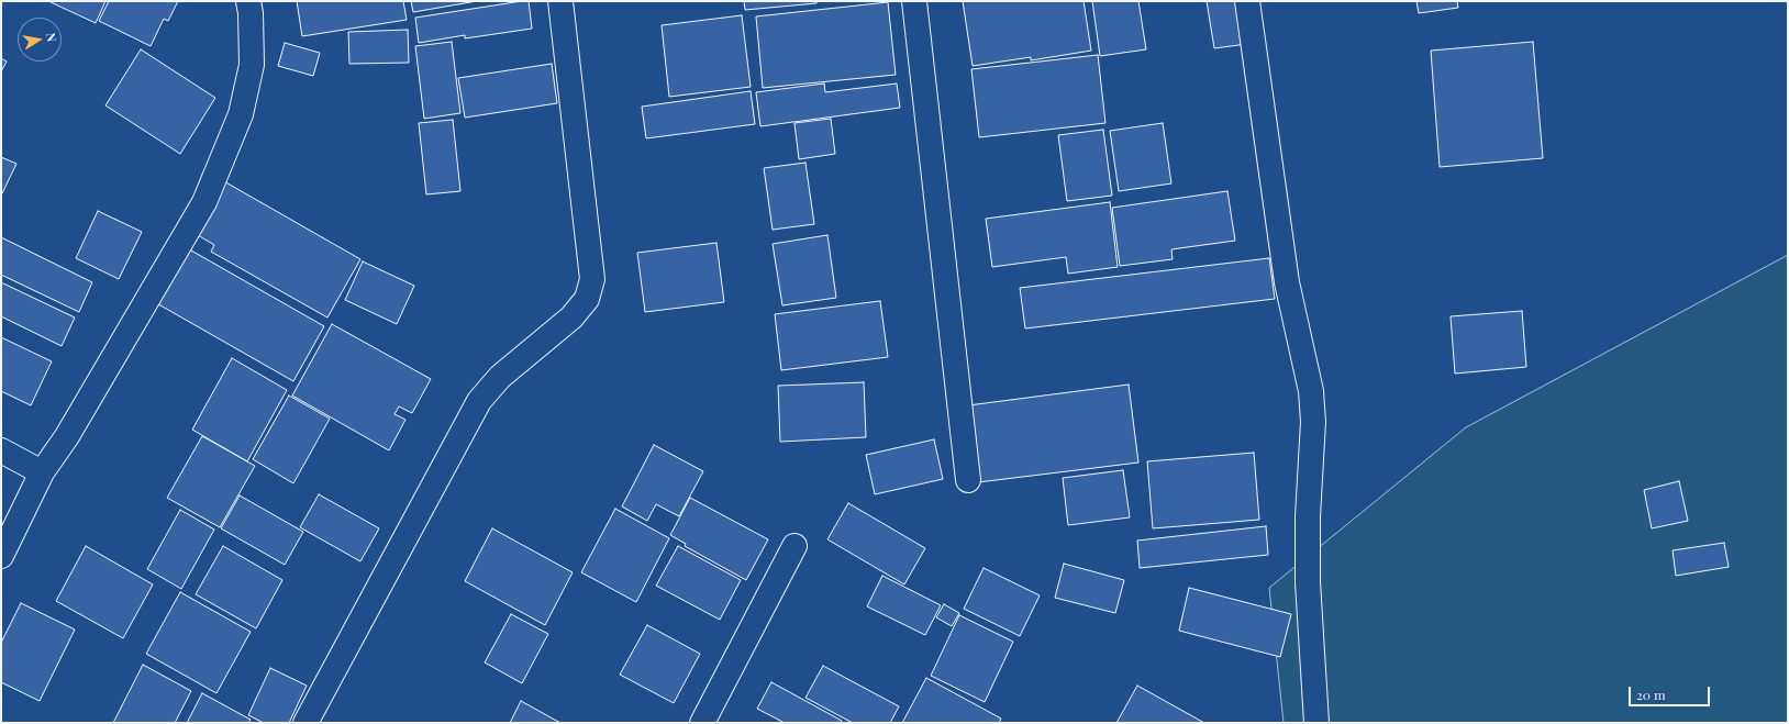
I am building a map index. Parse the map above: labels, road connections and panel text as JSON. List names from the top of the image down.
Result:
{
  "scale_bar": "20 m",
  "north": "right"
}
